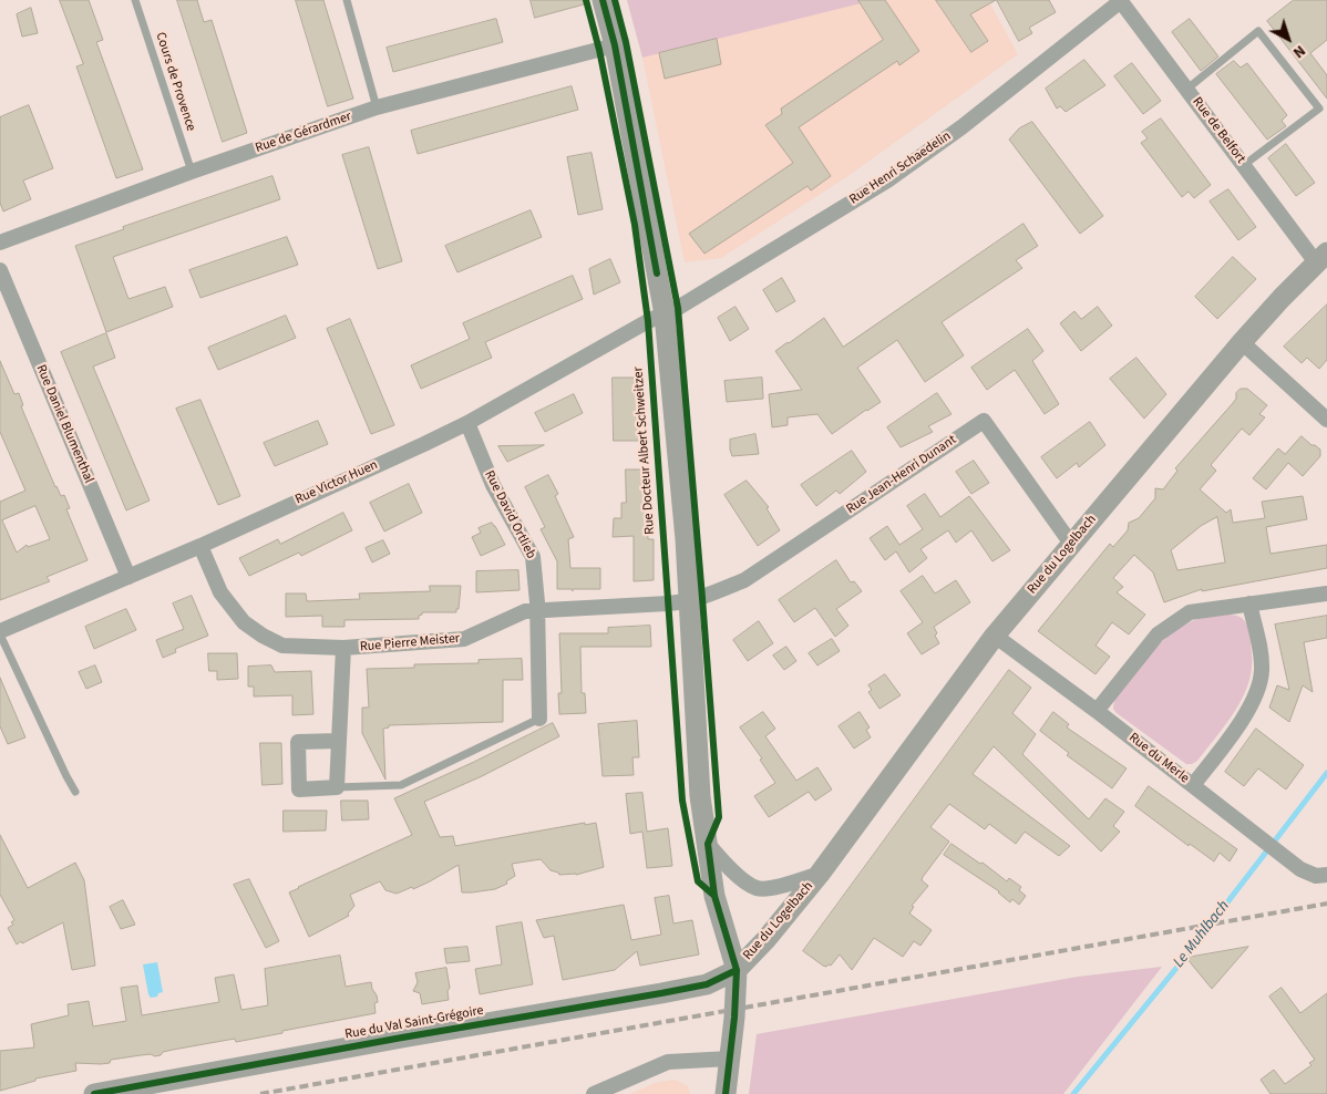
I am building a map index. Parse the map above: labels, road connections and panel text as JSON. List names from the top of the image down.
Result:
{
  "streets": {
    "street": [
      "Rue de Belfort",
      "Rue de Gérardmer",
      "Rue Henri Schaedelin",
      "Rue Daniel Blumenthal",
      "Rue Jean-Henri Dunant",
      "Rue Victor Huen",
      "Rue David Ortlieb",
      "Rue du Logelbach",
      "Rue Pierre Meister",
      "Rue du Merle",
      "Rue du Val Saint-Grégoire"
    ],
    "lane": ["Cours de Provence"],
    "cycle path": ["Rue Docteur Albert Schweitzer"]
  },
  "crossings": [
    ["Cours de Provence", "Rue de Gérardmer"],
    ["Rue de Belfort", "Rue Henri Schaedelin"],
    ["Rue de Belfort", "Rue du Logelbach"],
    ["Rue Henri Schaedelin", "Rue Victor Huen"],
    ["Rue Daniel Blumenthal", "Rue Victor Huen"],
    ["Rue Jean-Henri Dunant", "Rue du Logelbach"],
    ["Rue Jean-Henri Dunant", "Rue Pierre Meister"],
    ["Rue Victor Huen", "Rue David Ortlieb"],
    ["Rue Victor Huen", "Rue Pierre Meister"],
    ["Rue David Ortlieb", "Rue Pierre Meister"],
    ["Rue du Logelbach", "Rue du Merle"],
    ["Rue du Logelbach", "Rue du Val Saint-Grégoire"]
  ],
  "water": ["Le Muhlbach"],
  "north": "bottom right"
}
